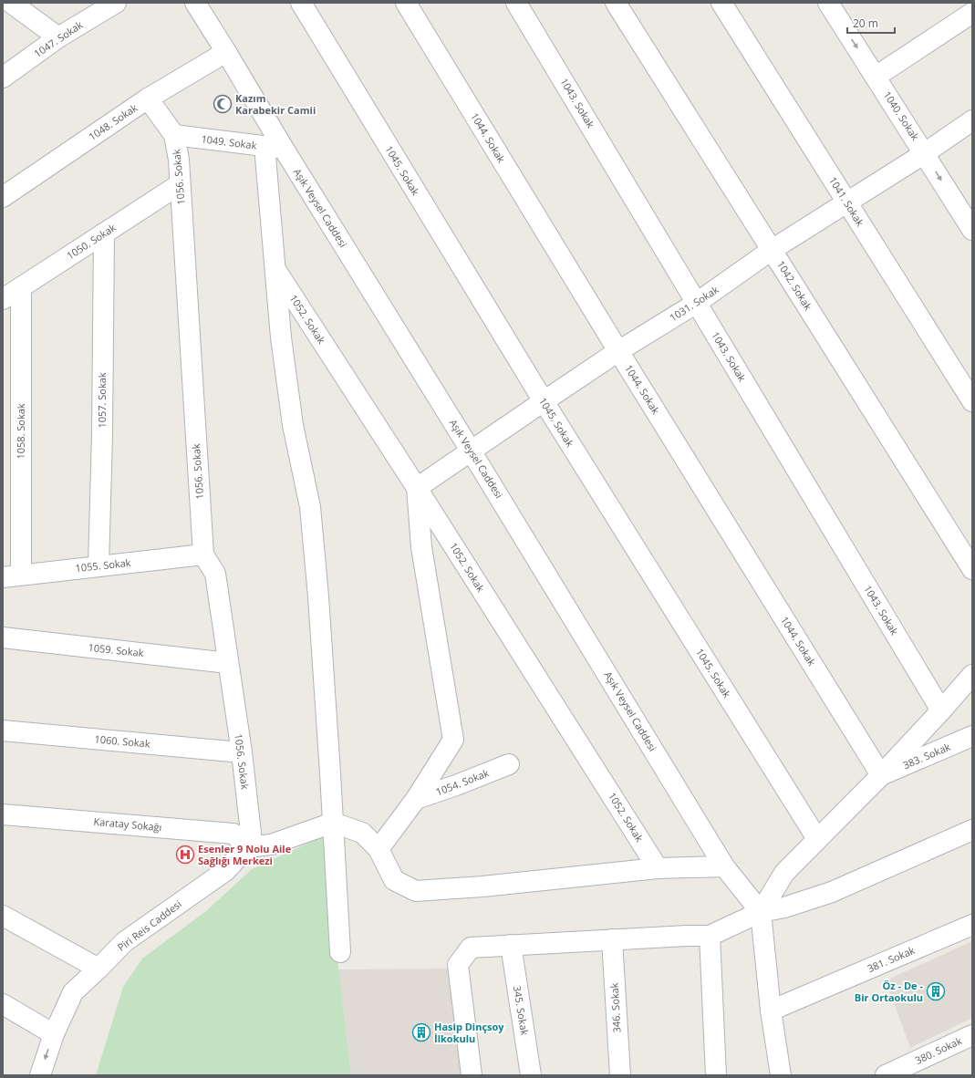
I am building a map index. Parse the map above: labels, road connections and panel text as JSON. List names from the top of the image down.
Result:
{
  "streets": {
    "street": [
      "1047. Sokak",
      "1043. Sokak",
      "1040. Sokak",
      "1048. Sokak",
      "1044. Sokak",
      "1049. Sokak",
      "1045. Sokak",
      "1056. Sokak",
      "1041. Sokak",
      "Aşık Veysel Caddesi",
      "1050. Sokak",
      "1042. Sokak",
      "1031. Sokak",
      "1052. Sokak",
      "1057. Sokak",
      "1058. Sokak",
      "1055. Sokak",
      "1059. Sokak",
      "1060. Sokak",
      "383. Sokak",
      "1054. Sokak",
      "Karatay Sokağı",
      "Piri Reis Caddesi",
      "381. Sokak",
      "346. Sokak",
      "345. Sokak",
      "380. Sokak"
    ]
  },
  "crossings": [
    ["1043. Sokak", "1031. Sokak"],
    ["1040. Sokak", "1031. Sokak"],
    ["1048. Sokak", "1056. Sokak"],
    ["1048. Sokak", "Aşık Veysel Caddesi"],
    ["1044. Sokak", "1031. Sokak"],
    ["1044. Sokak", "383. Sokak"],
    ["1049. Sokak", "1056. Sokak"],
    ["1049. Sokak", "Aşık Veysel Caddesi"],
    ["1045. Sokak", "1031. Sokak"],
    ["1056. Sokak", "1050. Sokak"],
    ["1056. Sokak", "1055. Sokak"],
    ["1056. Sokak", "1059. Sokak"],
    ["1056. Sokak", "1060. Sokak"],
    ["1056. Sokak", "Karatay Sokağı"],
    ["1056. Sokak", "Piri Reis Caddesi"],
    ["1041. Sokak", "1031. Sokak"],
    ["Aşık Veysel Caddesi", "1031. Sokak"],
    ["1050. Sokak", "1057. Sokak"],
    ["1050. Sokak", "1058. Sokak"],
    ["1042. Sokak", "1031. Sokak"],
    ["1031. Sokak", "1052. Sokak"],
    ["1057. Sokak", "1055. Sokak"],
    ["1058. Sokak", "1055. Sokak"],
    ["Karatay Sokağı", "Piri Reis Caddesi"]
  ],
  "one_way": ["1040. Sokak"],
  "places": {
    "mosque": ["Kazım Karabekir Camii"],
    "hospital": ["Esenler 9 Nolu Aile Sağlığı Merkezi"],
    "building": ["Öz - De - Bir Ortaokulu", "Hasip Dinçsoy İlkokulu"]
  },
  "scale_bar": "20 m"
}
